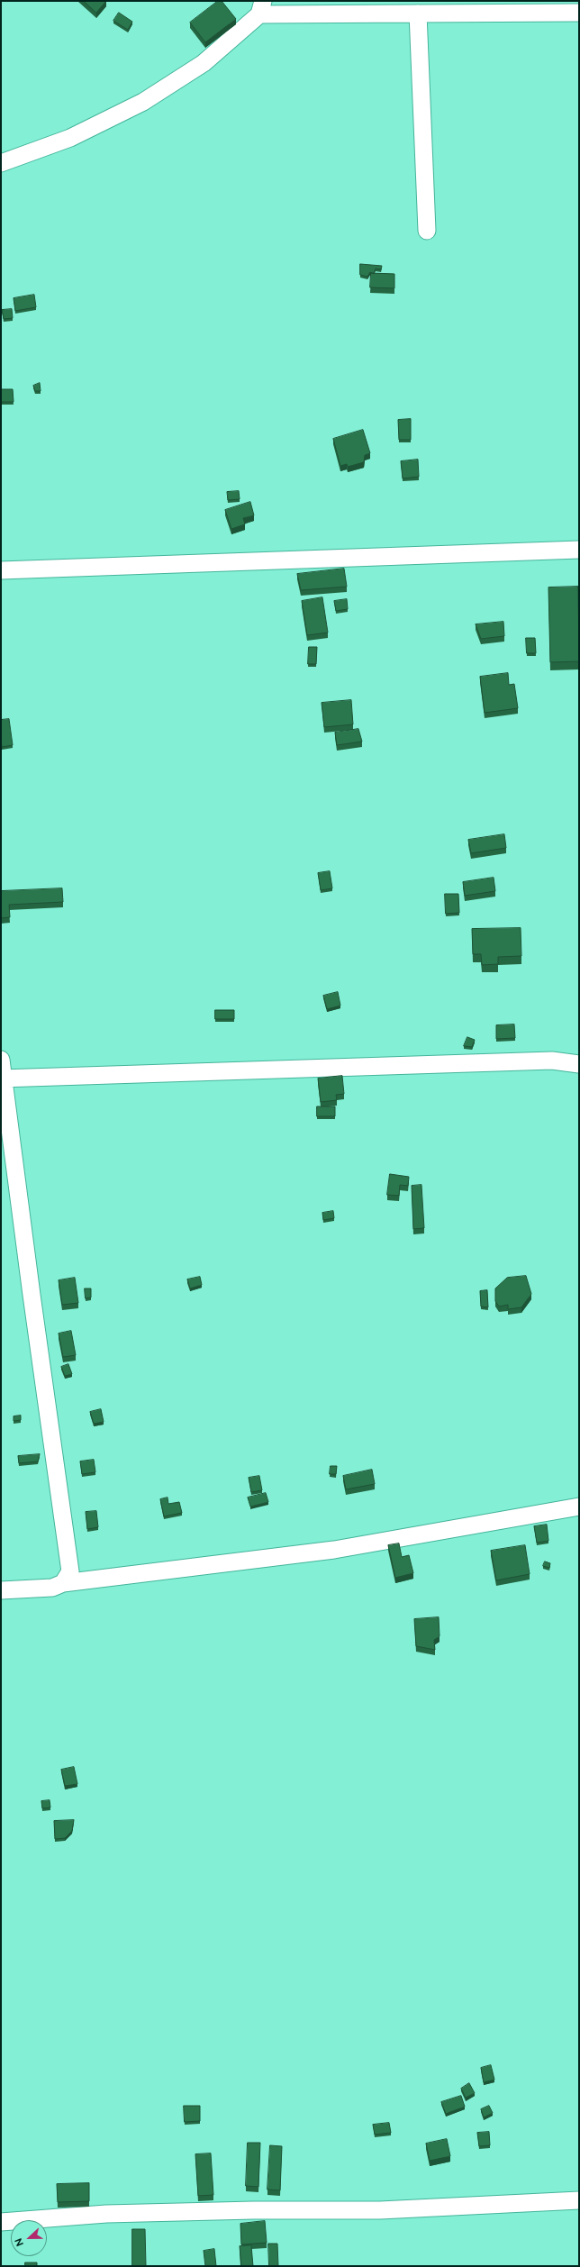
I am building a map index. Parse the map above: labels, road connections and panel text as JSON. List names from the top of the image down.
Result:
{
  "north": "left"
}
